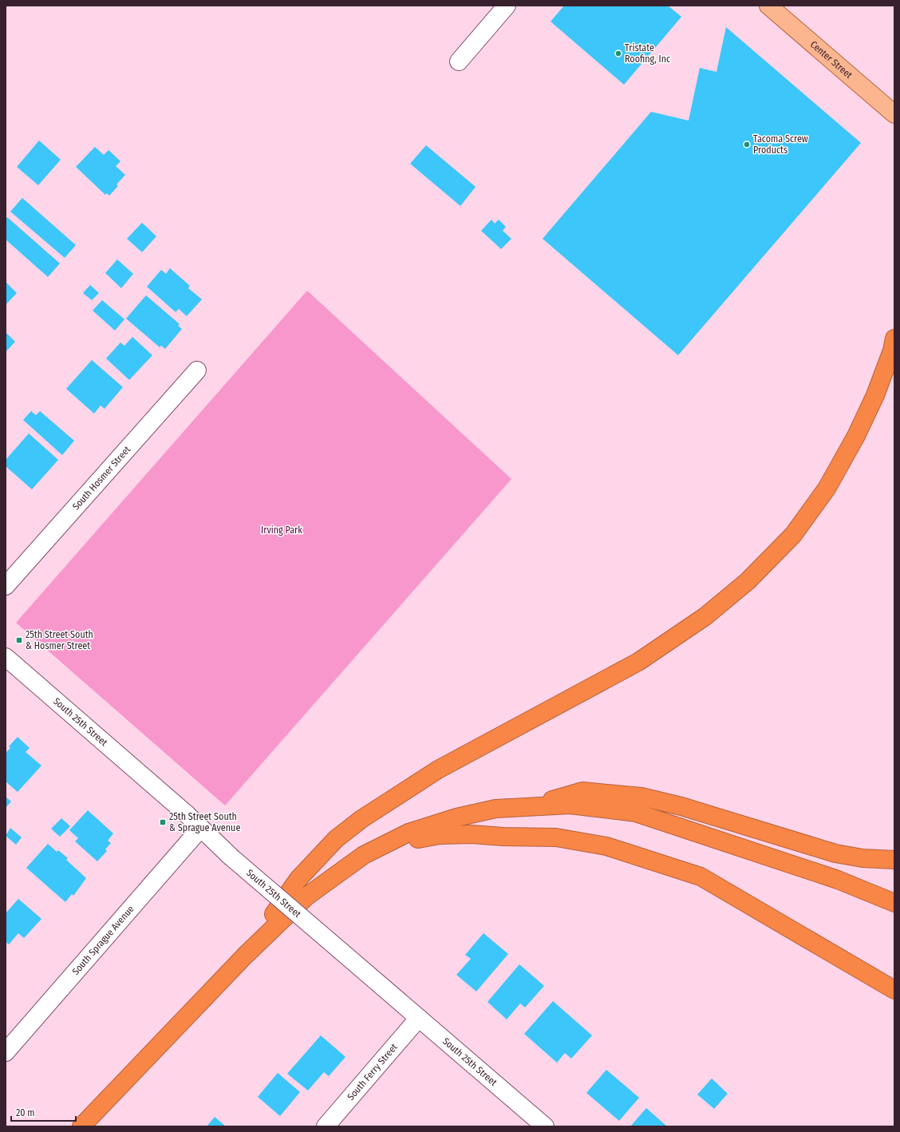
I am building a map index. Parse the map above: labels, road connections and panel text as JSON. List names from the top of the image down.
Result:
{
  "streets": {
    "main road": ["Center Street"],
    "street": [
      "South Hosmer Street",
      "South 25th Street",
      "South Sprague Avenue",
      "South Ferry Street"
    ]
  },
  "crossings": [
    ["South 25th Street", "South Sprague Avenue"],
    ["South 25th Street", "South Ferry Street"]
  ],
  "parks": ["Irving Park"],
  "places": {
    "other": ["Tristate Roofing, Inc", "Tacoma Screw Products"],
    "transit": ["25th Street South & Hosmer Street", "25th Street South & Sprague Avenue"]
  },
  "scale_bar": "20 m"
}
